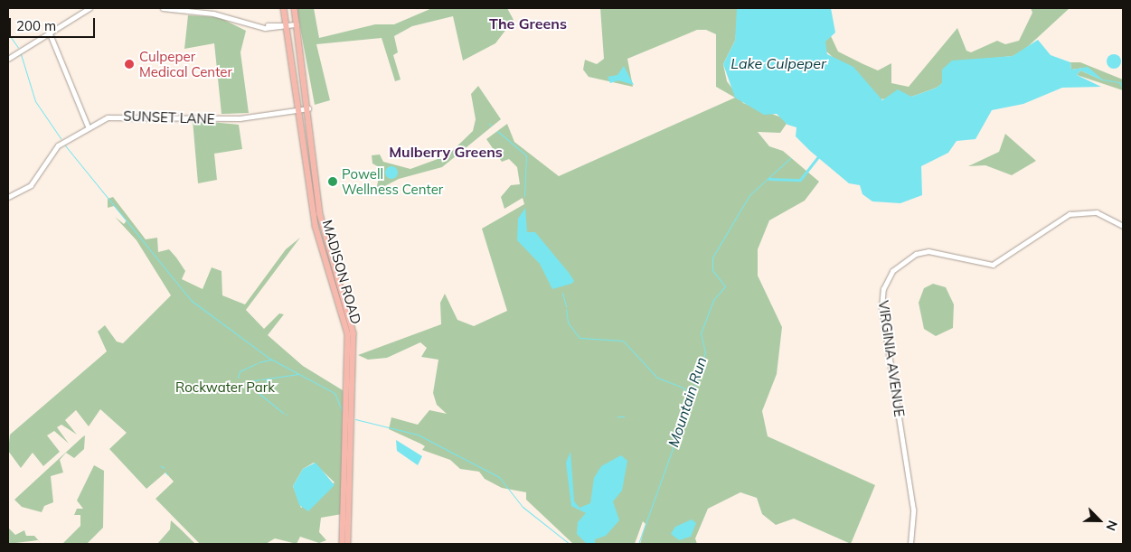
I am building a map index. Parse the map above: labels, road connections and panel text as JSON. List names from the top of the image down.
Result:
{
  "streets": {
    "main road": ["MADISON ROAD"],
    "street": ["SUNSET LANE", "VIRGINIA AVENUE"]
  },
  "crossings": [
    ["SUNSET LANE", "MADISON ROAD"]
  ],
  "districts": ["The Greens", "Mulberry Greens"],
  "water": ["Lake Culpeper", "Mountain Run"],
  "parks": ["Rockwater Park"],
  "places": ["Culpeper Medical Center", "Powell Wellness Center"],
  "scale_bar": "200 m",
  "north": "bottom right"
}
